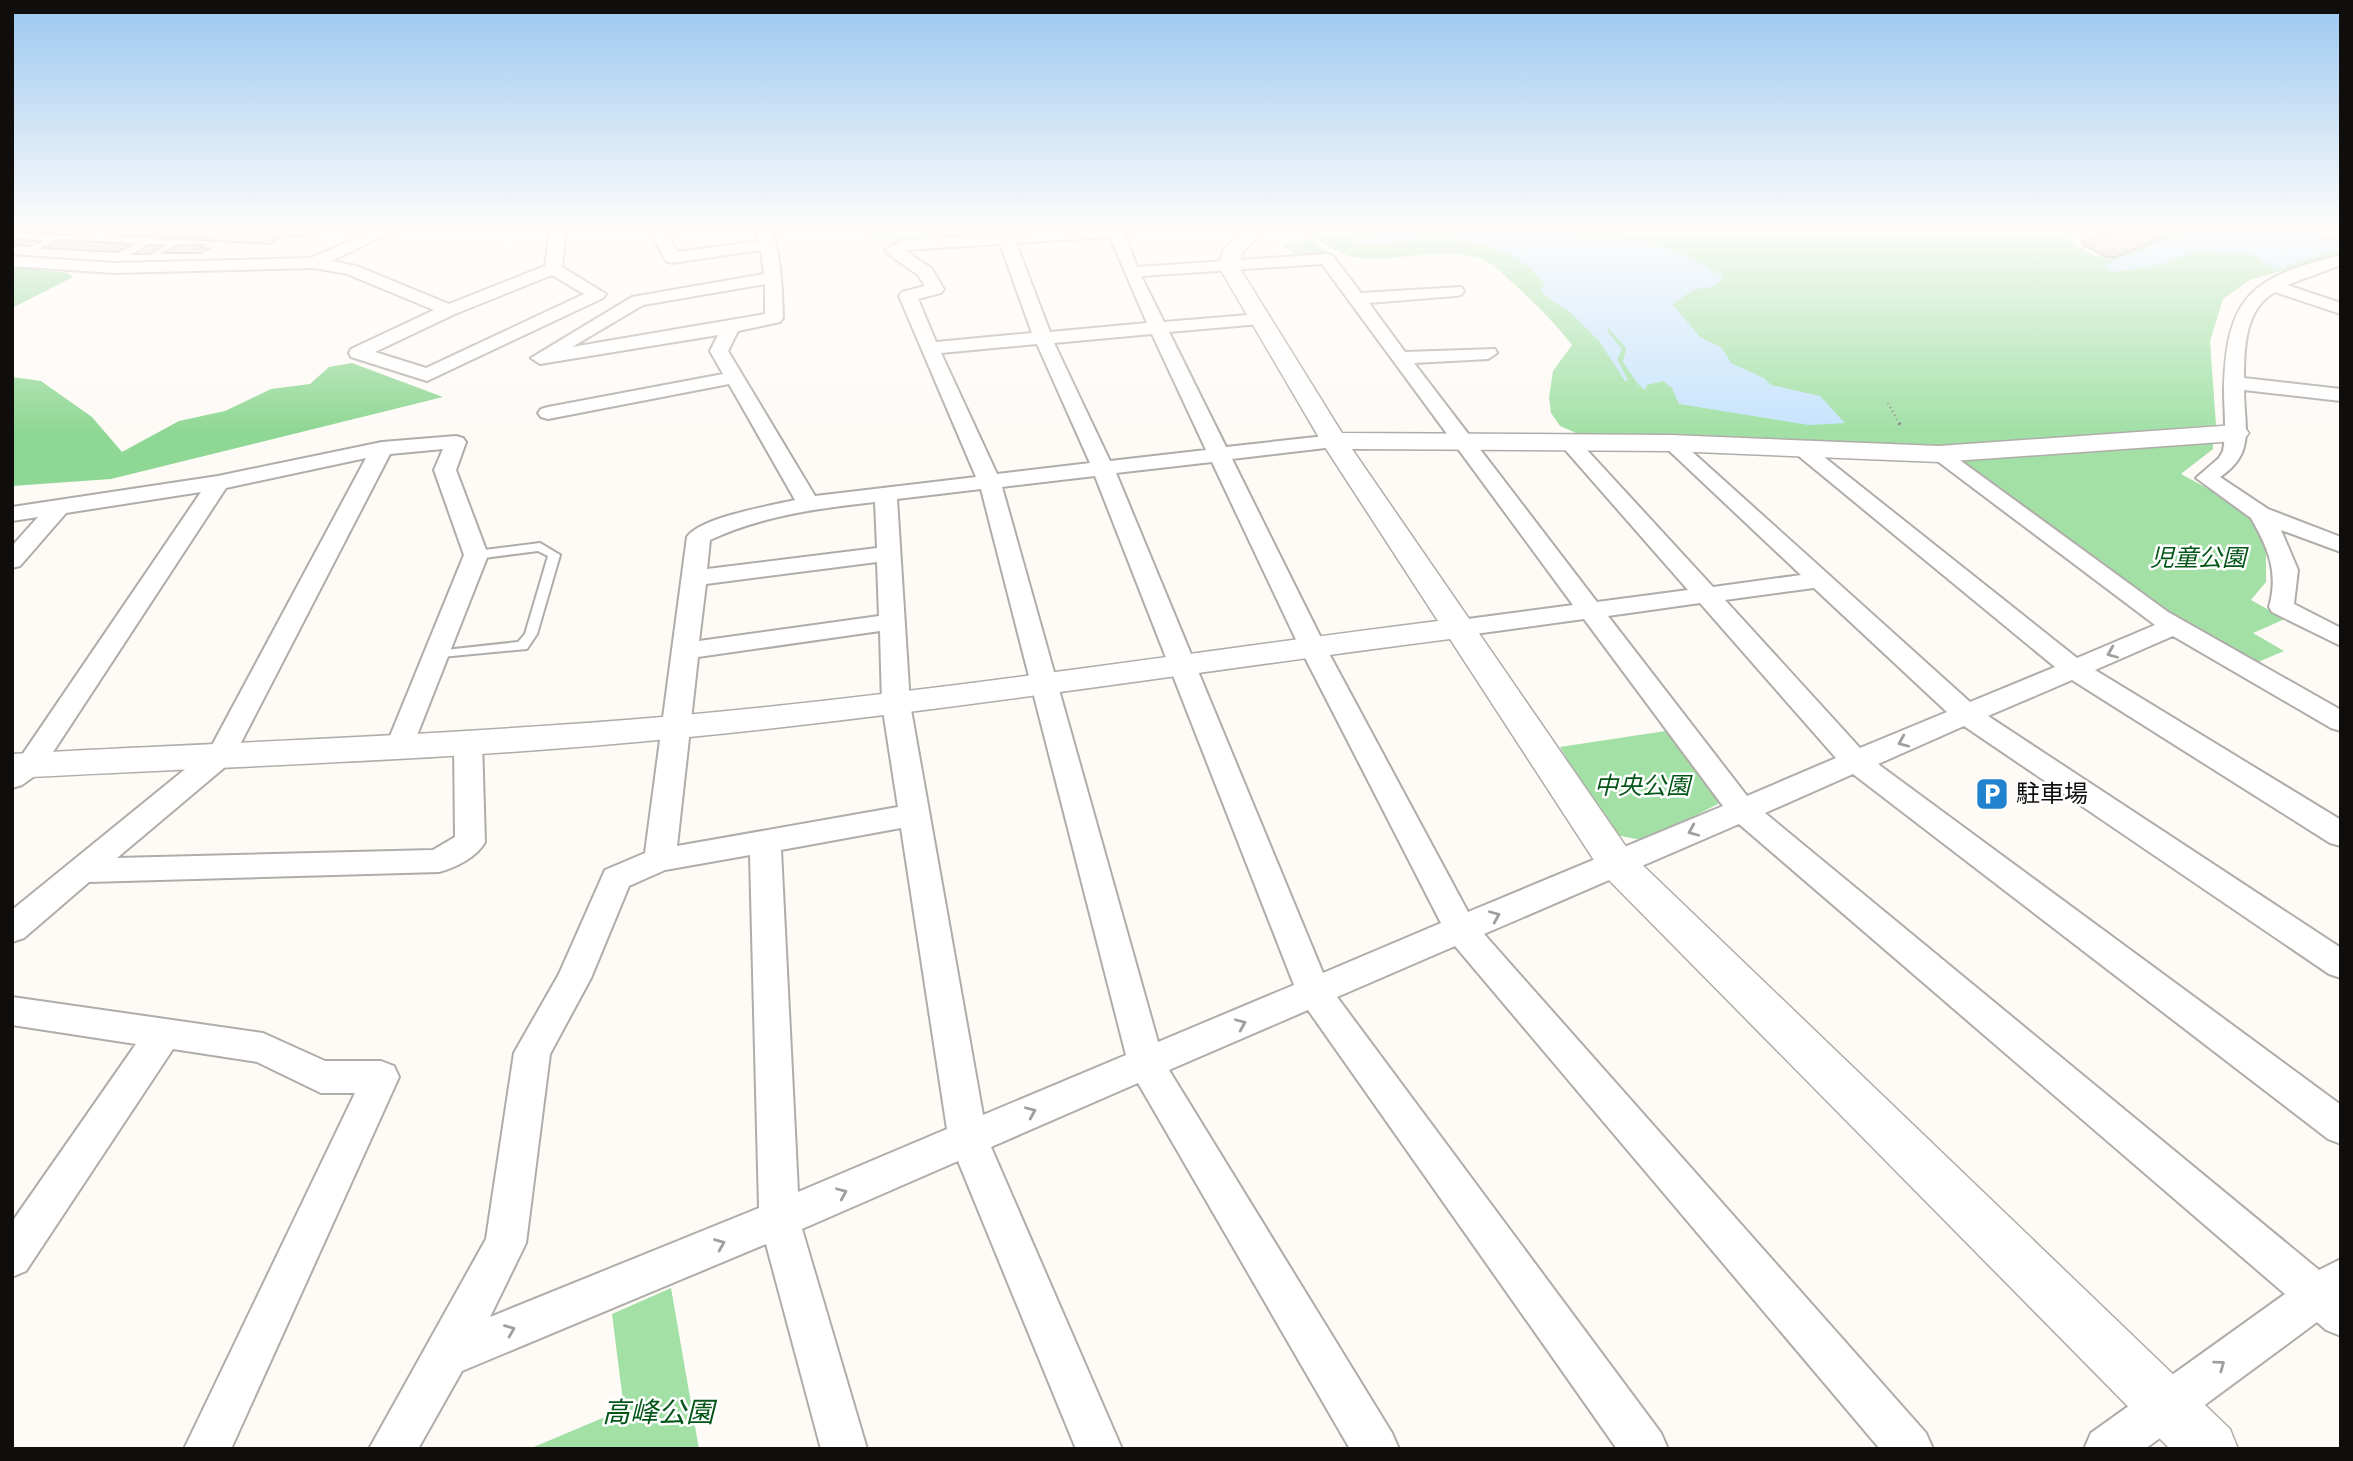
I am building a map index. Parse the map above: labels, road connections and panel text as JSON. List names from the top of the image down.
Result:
{
  "parks": ["児童公園", "中央公園", "高峰公園"],
  "places": {
    "parking": ["駐車場"]
  }
}
